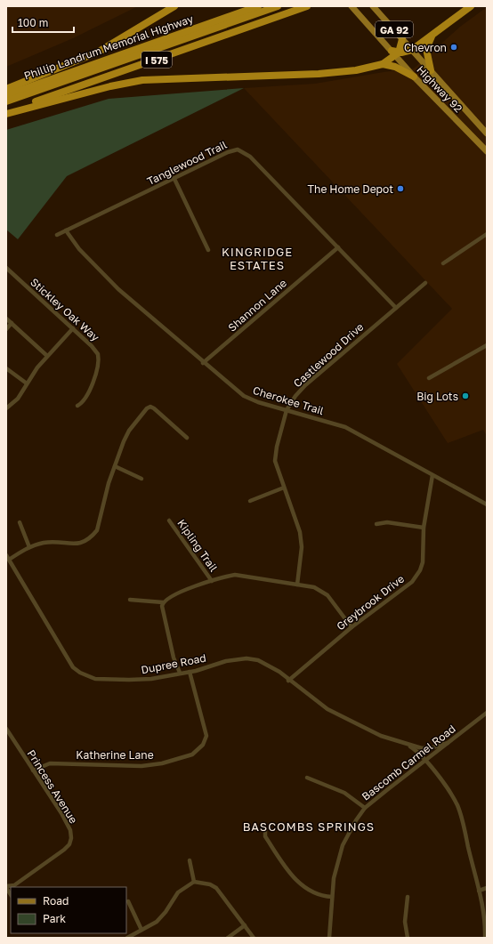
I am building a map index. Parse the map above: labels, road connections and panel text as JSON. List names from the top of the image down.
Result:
{
  "streets": {
    "highway": ["Phillip Landrum Memorial Highway", "I 575"],
    "main road": ["GA 92", "Highway 92"],
    "street": [
      "Tanglewood Trail",
      "Shannon Lane",
      "Stickley Oak Way",
      "Castlewood Drive",
      "Cherokee Trail",
      "Kipling Trail",
      "Greybrook Drive",
      "Dupree Road",
      "Katherine Lane",
      "Bascomb Carmel Road",
      "Princess Avenue"
    ]
  },
  "crossings": [
    ["Tanglewood Trail", "Shannon Lane"],
    ["Tanglewood Trail", "Castlewood Drive"],
    ["Tanglewood Trail", "Cherokee Trail"],
    ["Shannon Lane", "Cherokee Trail"],
    ["Castlewood Drive", "Cherokee Trail"],
    ["Cherokee Trail", "Greybrook Drive"],
    ["Greybrook Drive", "Dupree Road"],
    ["Dupree Road", "Katherine Lane"],
    ["Dupree Road", "Bascomb Carmel Road"],
    ["Katherine Lane", "Princess Avenue"]
  ],
  "districts": ["KINGRIDGE ESTATES", "BASCOMBS SPRINGS"],
  "places": ["Chevron", "The Home Depot", "Big Lots"],
  "legend": ["Road", "Park"],
  "scale_bar": "100 m"
}
